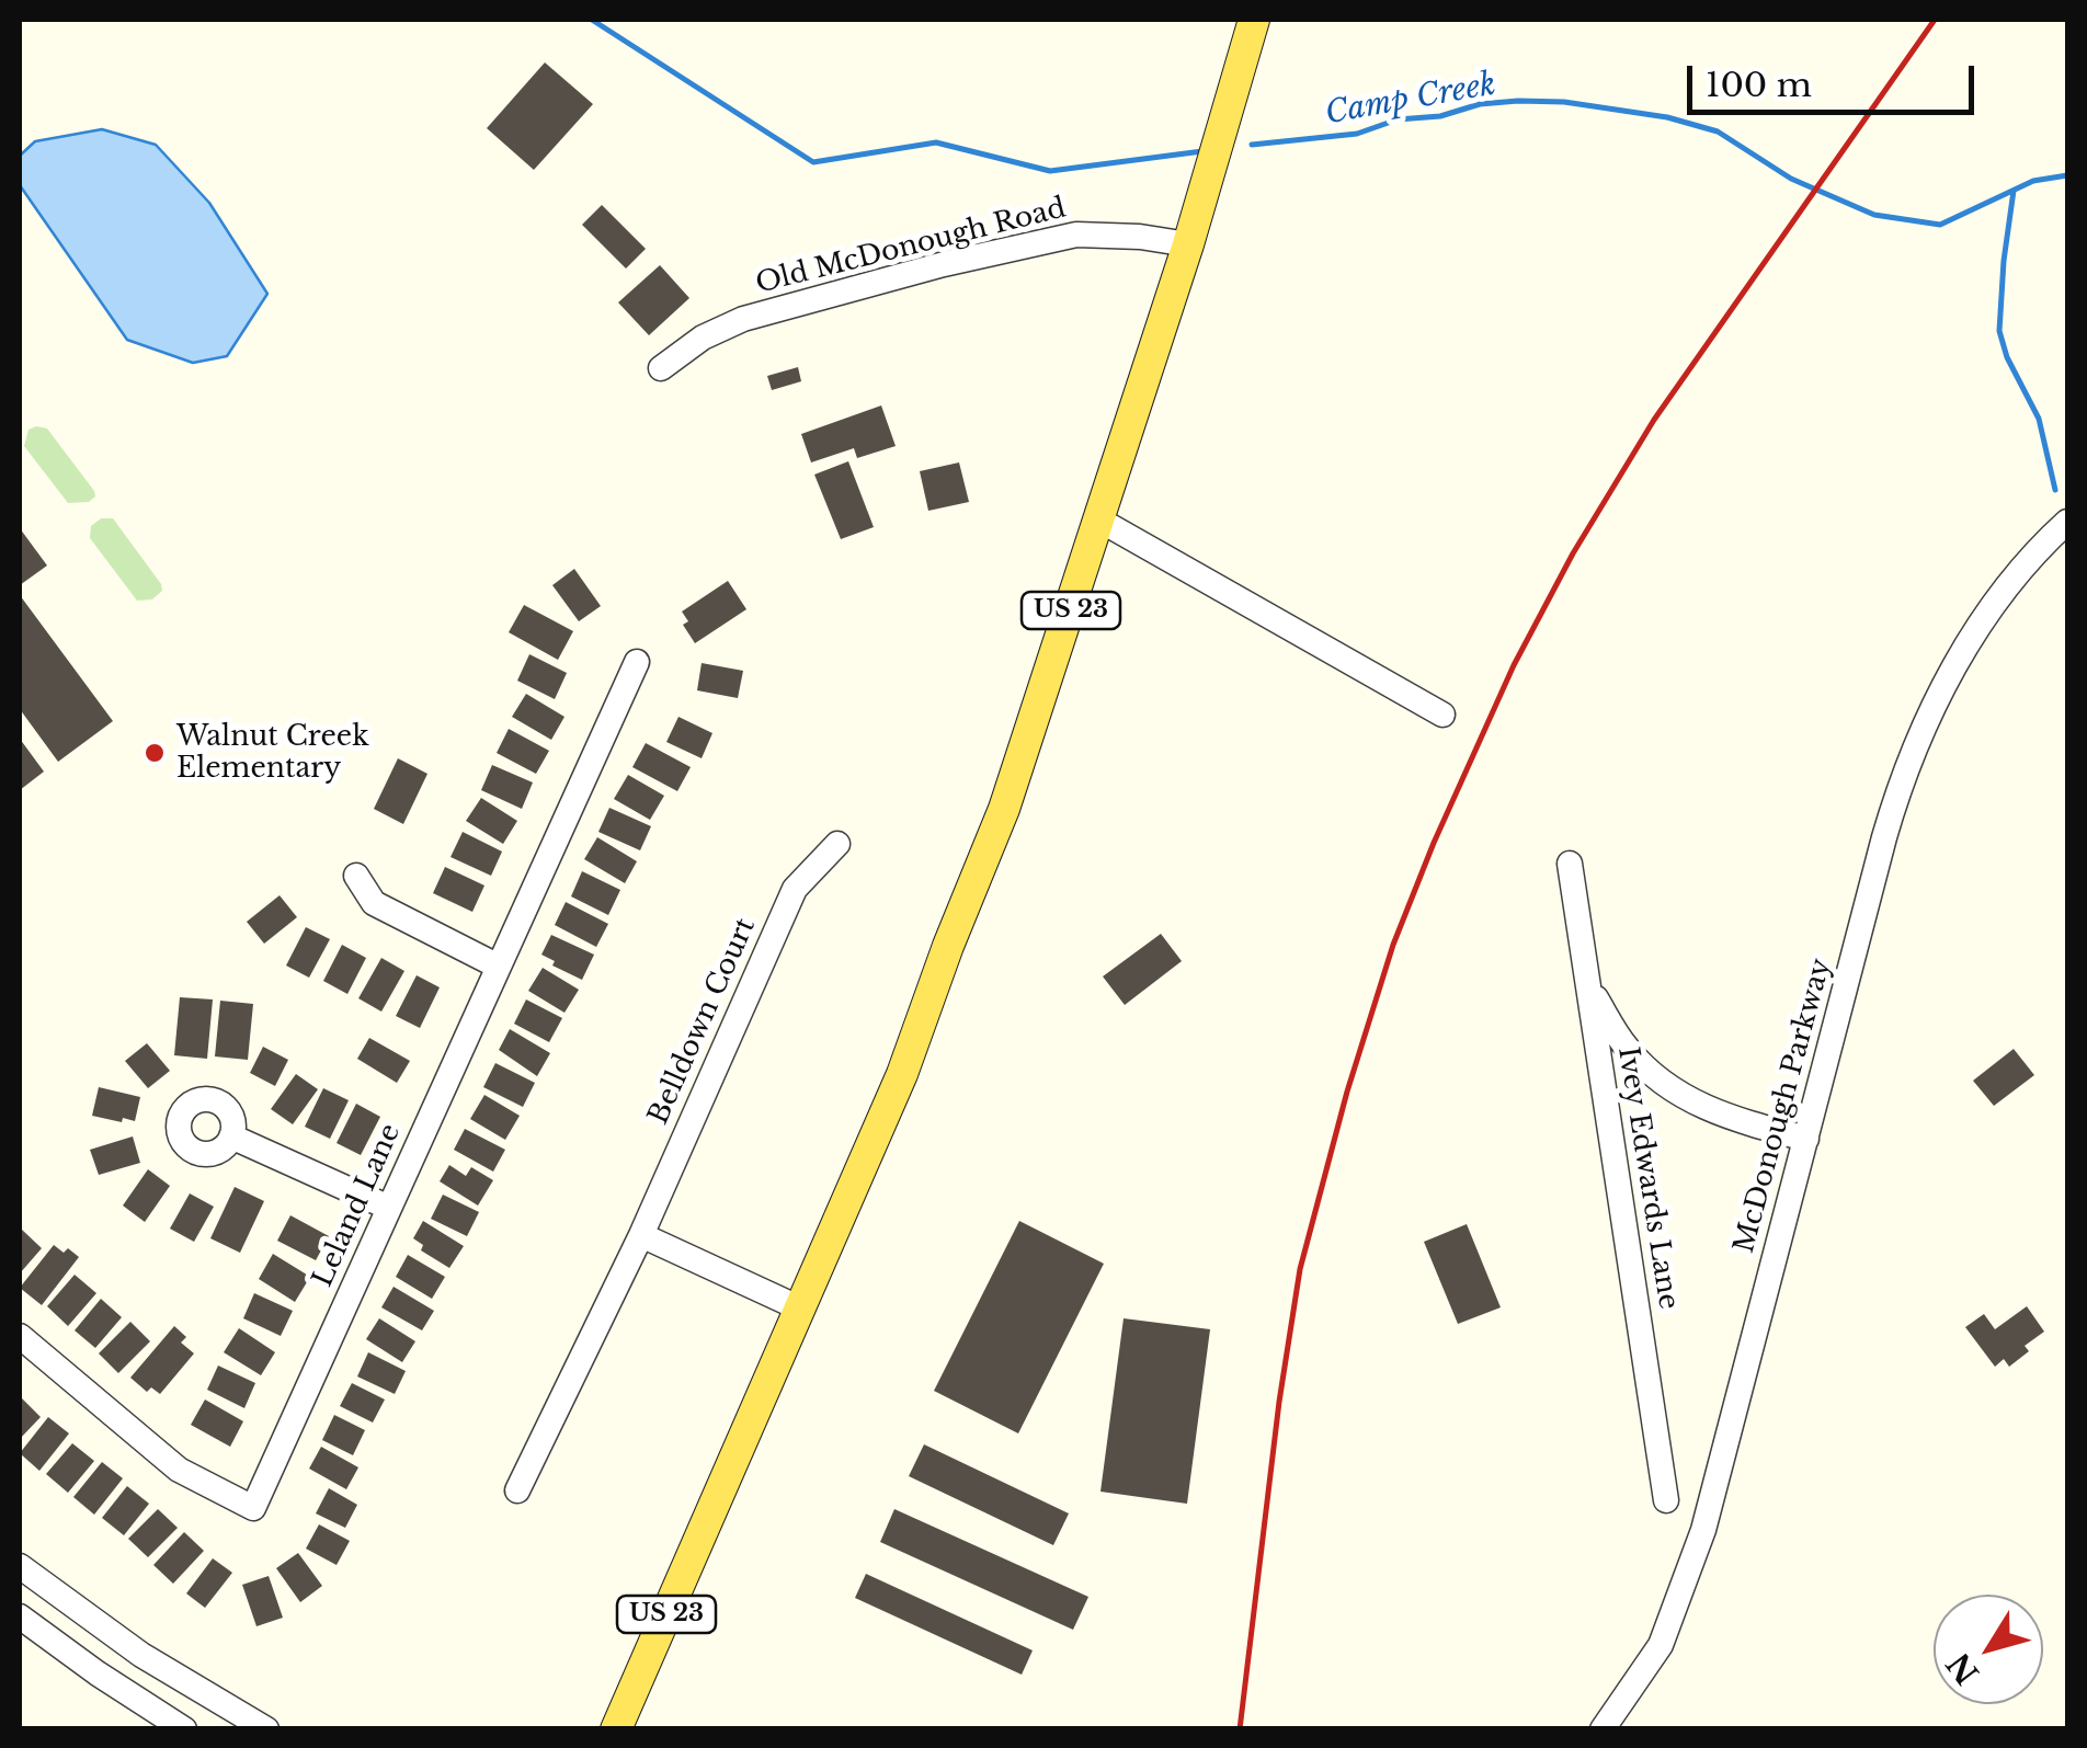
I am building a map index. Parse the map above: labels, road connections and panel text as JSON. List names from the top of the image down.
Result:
{
  "streets": {
    "main road": ["US 23"],
    "street": [
      "Old McDonough Road",
      "Belldown Court",
      "McDonough Parkway",
      "Ivey Edwards Lane",
      "Leland Lane"
    ]
  },
  "crossings": [
    ["Old McDonough Road", "US 23"]
  ],
  "water": ["Camp Creek"],
  "places": ["Walnut Creek Elementary"],
  "scale_bar": "100 m",
  "north": "bottom left"
}
